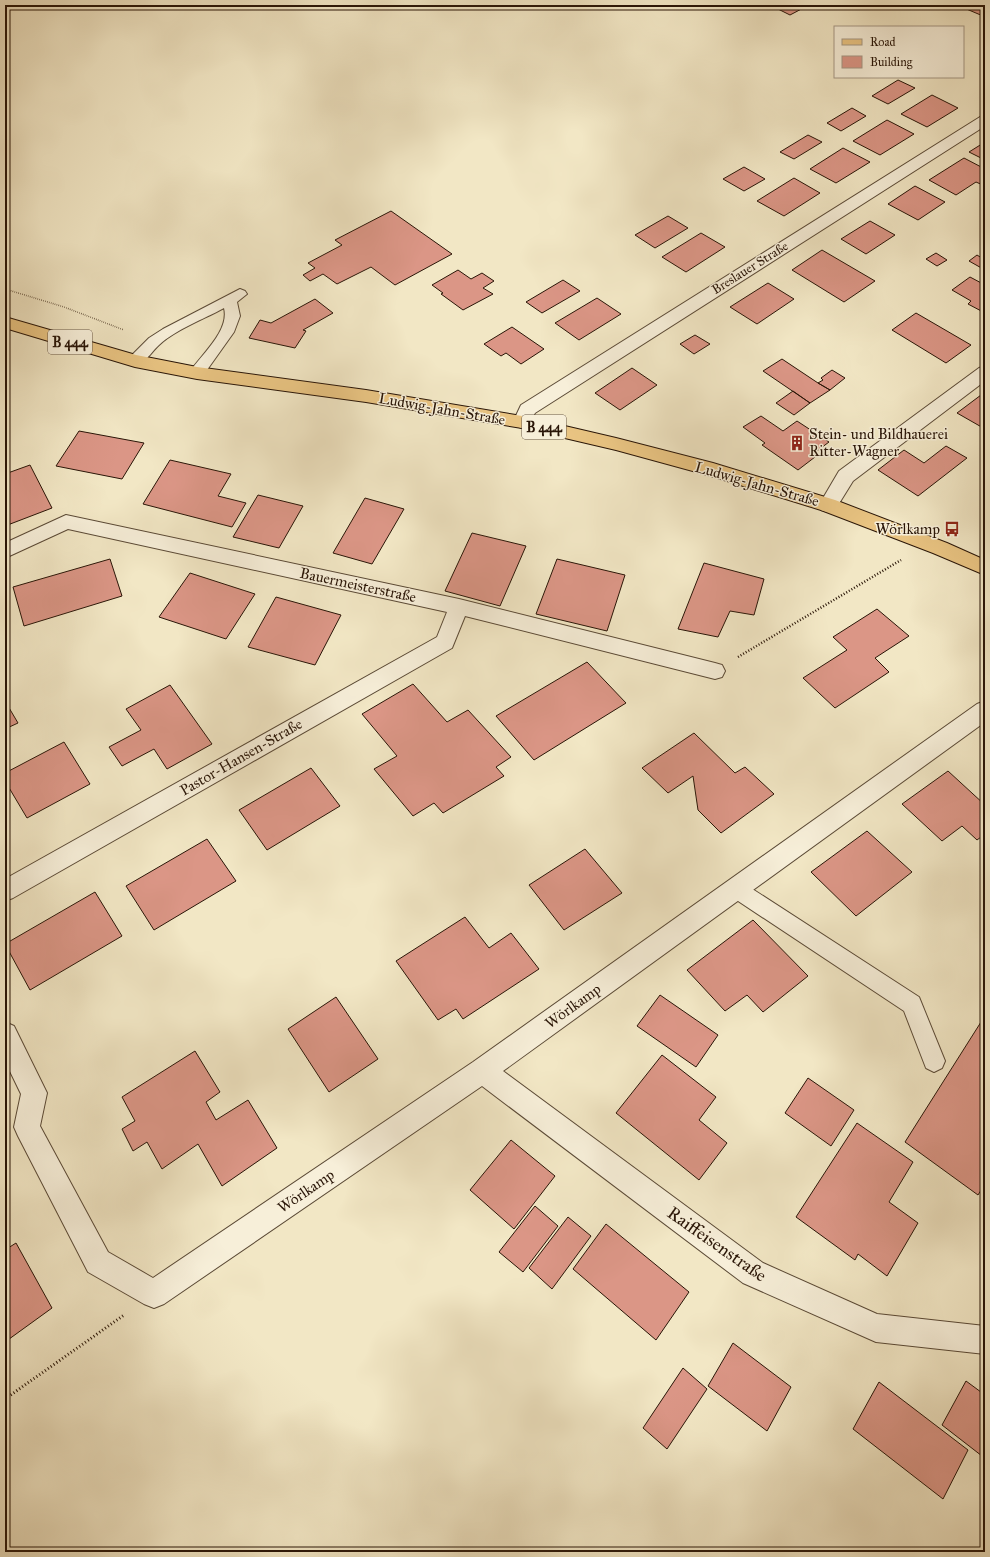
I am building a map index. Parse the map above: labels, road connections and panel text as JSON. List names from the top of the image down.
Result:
{
  "streets": {
    "main road": ["B 444", "Ludwig-Jahn-Straße"],
    "street": [
      "Breslauer Straße",
      "Bauermeisterstraße",
      "Pastor-Hansen-Straße",
      "Wörlkamp",
      "Raiffeisenstraße"
    ]
  },
  "crossings": [
    ["Breslauer Straße", "Ludwig-Jahn-Straße"],
    ["Bauermeisterstraße", "Pastor-Hansen-Straße"],
    ["Wörlkamp", "Raiffeisenstraße"]
  ],
  "places": {
    "building": ["Stein- und Bildhauerei Ritter-Wagner"],
    "bus stop": ["Wörlkamp"]
  },
  "legend": ["Road", "Building"]
}
